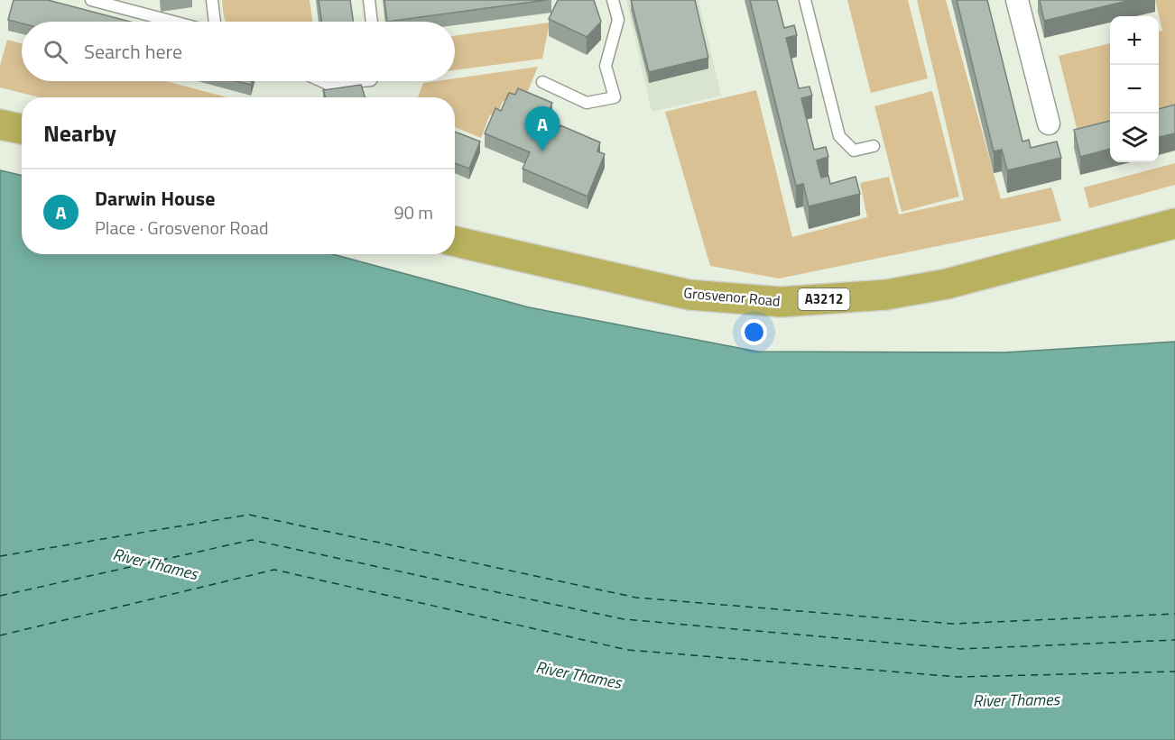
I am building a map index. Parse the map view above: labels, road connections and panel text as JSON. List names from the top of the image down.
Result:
{
  "streets": {
    "highway": ["Grosvenor Road", "A3212"]
  },
  "water": ["River Thames"],
  "page": {
    "map_buttons": ["+", "−"],
    "search": "Search here",
    "heading": "Nearby",
    "pins": "A",
    "list": [
      {
        "mark": "A",
        "name": "Darwin House",
        "note": "Place · Grosvenor Road",
        "value": "90 m"
      }
    ]
  }
}
